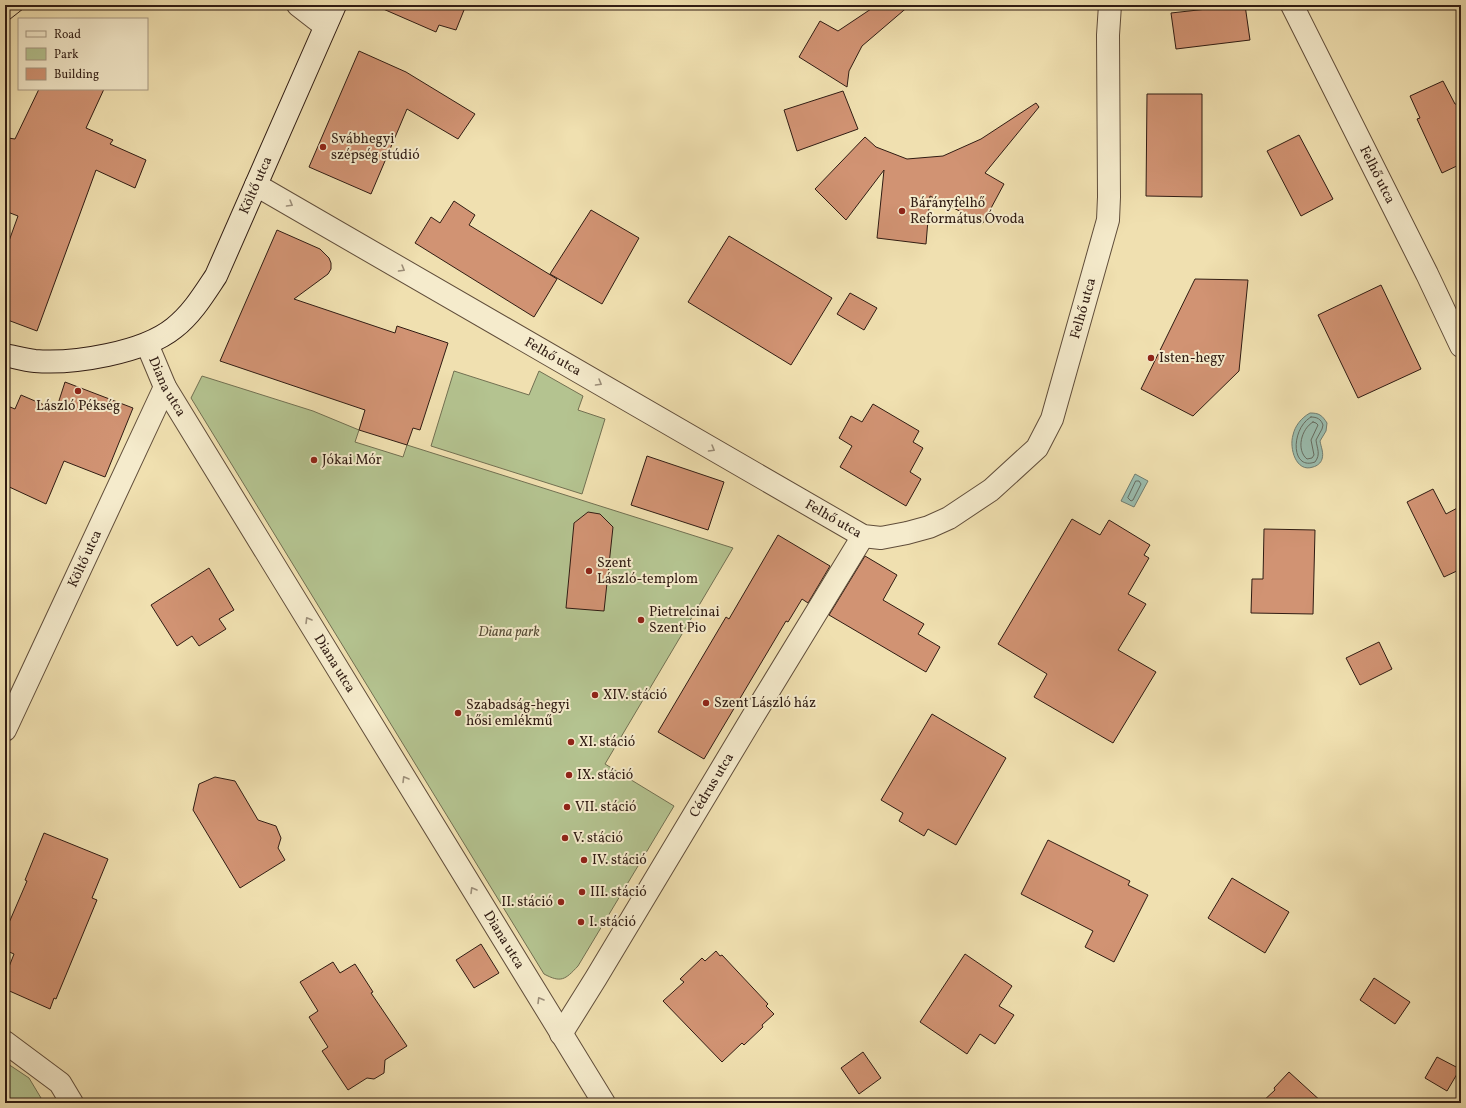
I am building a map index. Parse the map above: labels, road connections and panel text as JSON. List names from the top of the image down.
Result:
{
  "streets": {
    "street": [
      "Felhő utca",
      "Költő utca",
      "Diana utca",
      "Cédrus utca"
    ]
  },
  "crossings": [
    ["Felhő utca", "Költő utca"],
    ["Felhő utca", "Cédrus utca"],
    ["Költő utca", "Diana utca"],
    ["Diana utca", "Cédrus utca"]
  ],
  "one_way": ["Felhő utca", "Diana utca"],
  "parks": ["Diana park"],
  "places": [
    "Svábhegyi szépség stúdió",
    "Bárányfelhő Református Óvoda",
    "Isten-hegy",
    "László Pékség",
    "Jókai Mór",
    "Szent László-templom",
    "Pietrelcinai Szent Pio",
    "XIV. stáció",
    "Szent László ház",
    "Szabadság-hegyi hősi emlékmű",
    "XI. stáció",
    "IX. stáció",
    "VII. stáció",
    "V. stáció",
    "IV. stáció",
    "III. stáció",
    "II. stáció",
    "I. stáció"
  ],
  "legend": ["Road", "Park", "Building"]
}
